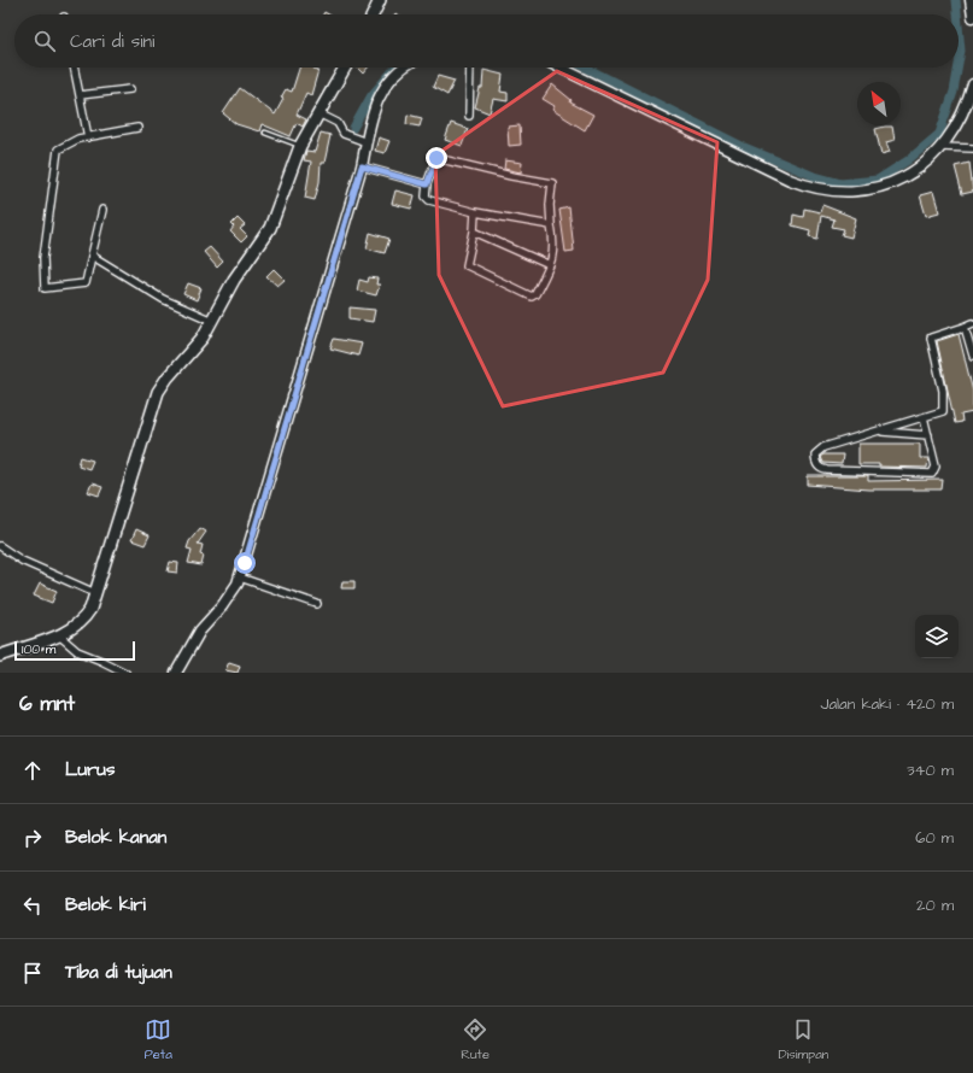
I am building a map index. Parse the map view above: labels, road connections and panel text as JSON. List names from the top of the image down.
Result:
{
  "scale_bar": "100 m",
  "north": "top left",
  "page": {
    "search": "Cari di sini",
    "scale": "100 m",
    "heading": ["6 mnt", "Jalan kaki · 420 m"],
    "list": [
      ["Lurus", "340 m"],
      ["Belok kanan", "60 m"],
      ["Belok kiri", "20 m"],
      "Tiba di tujuan"
    ],
    "nav": ["Peta", "Rute", "Disimpan"]
  }
}
